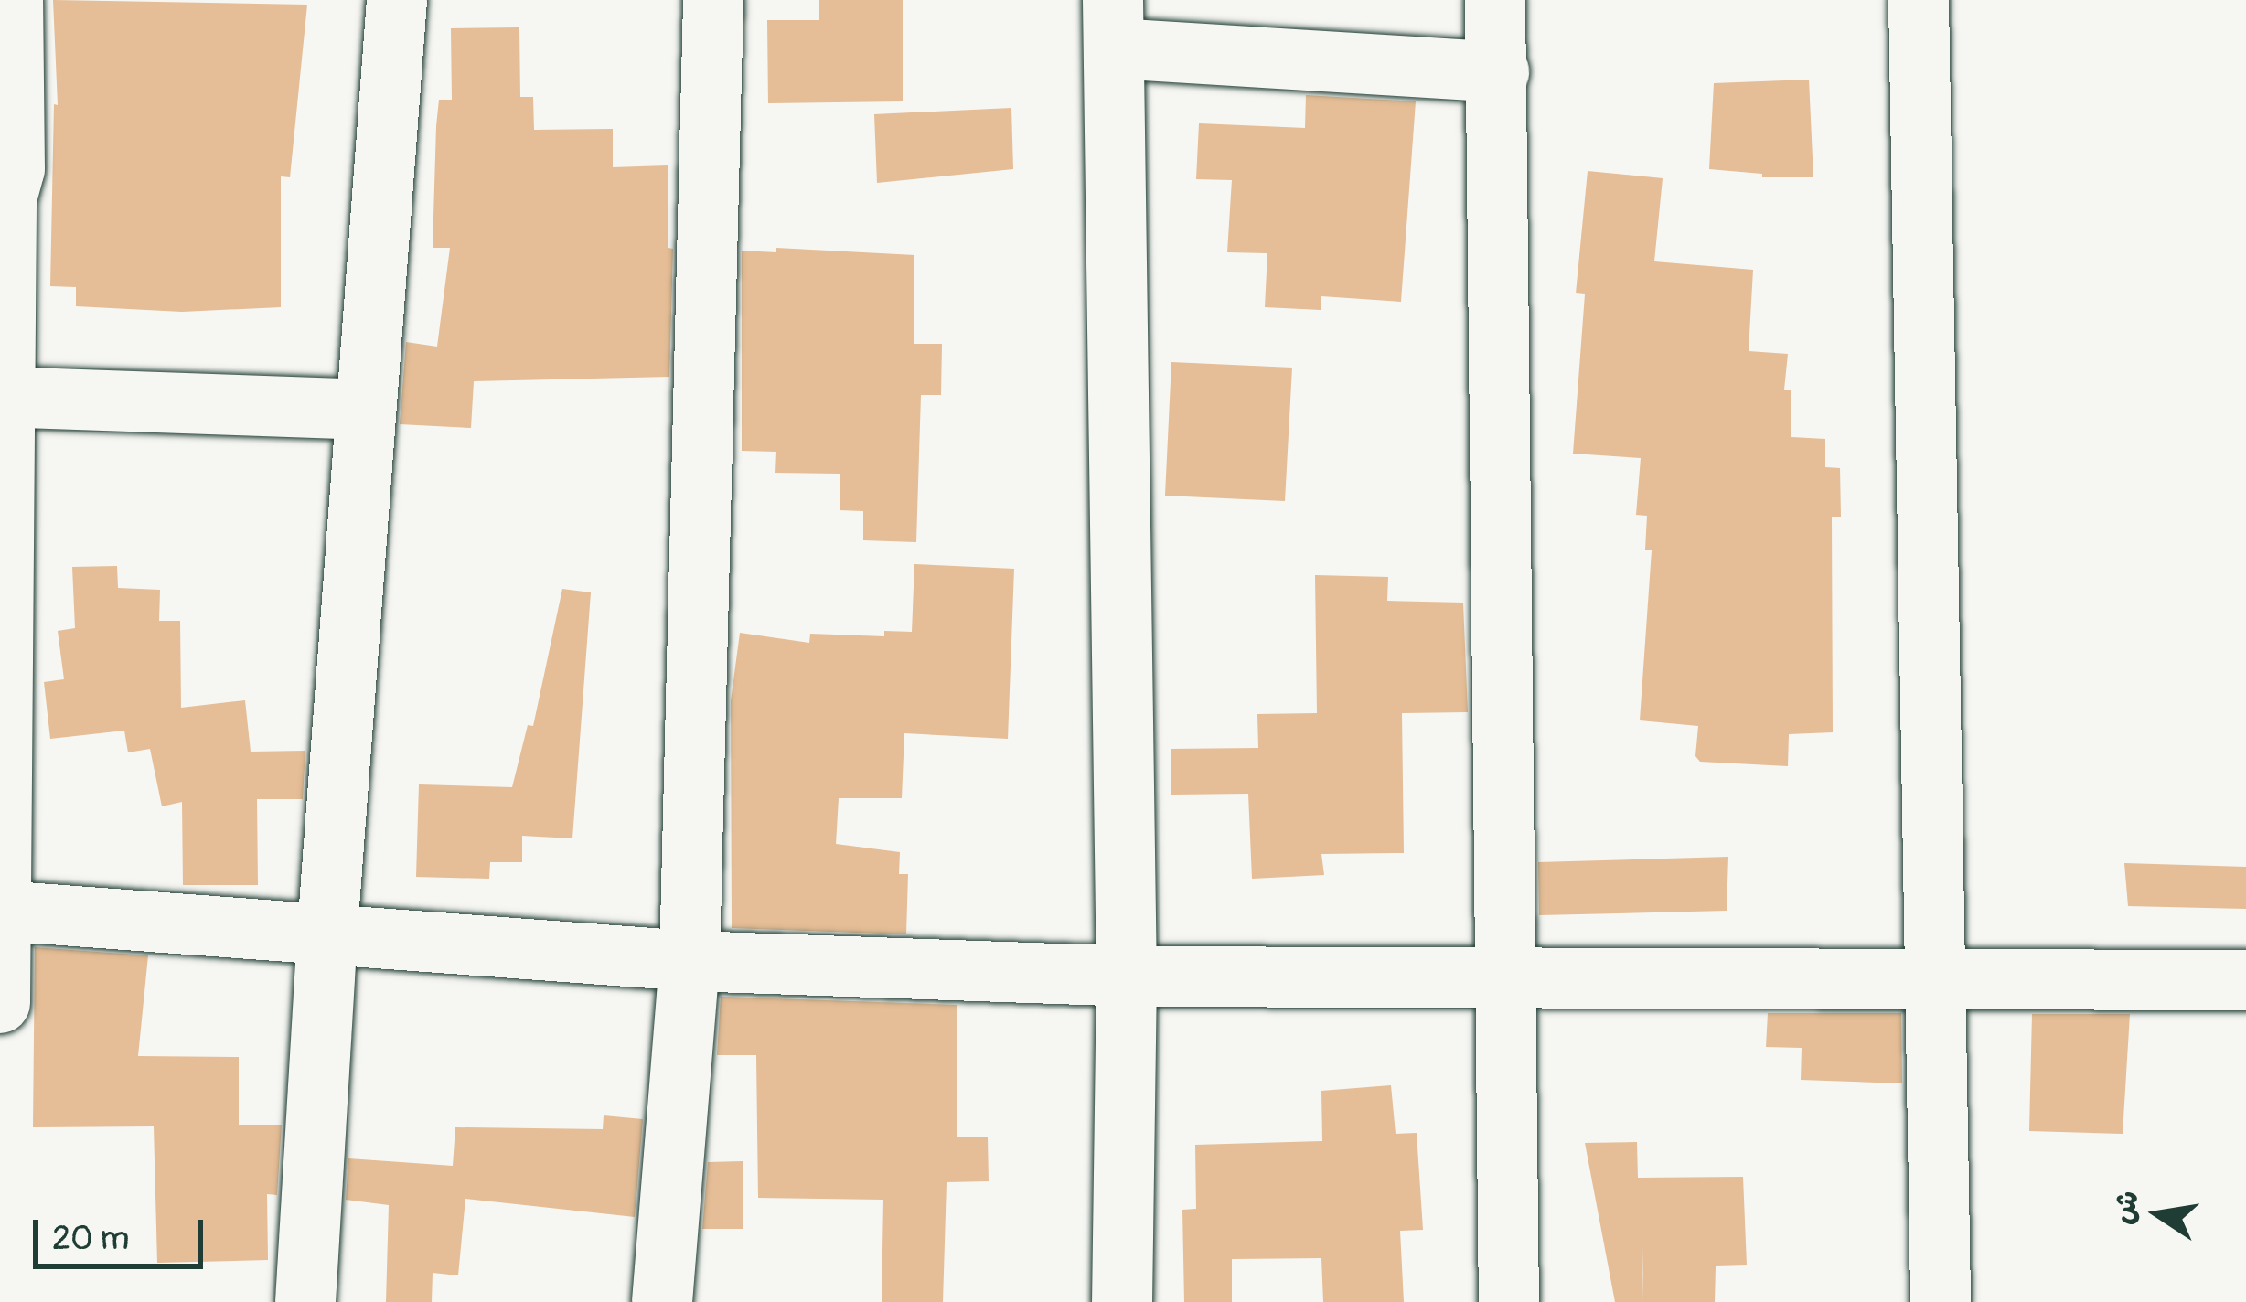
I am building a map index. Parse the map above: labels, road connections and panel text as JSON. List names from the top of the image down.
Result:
{
  "scale_bar": "20 m",
  "north": "left"
}
